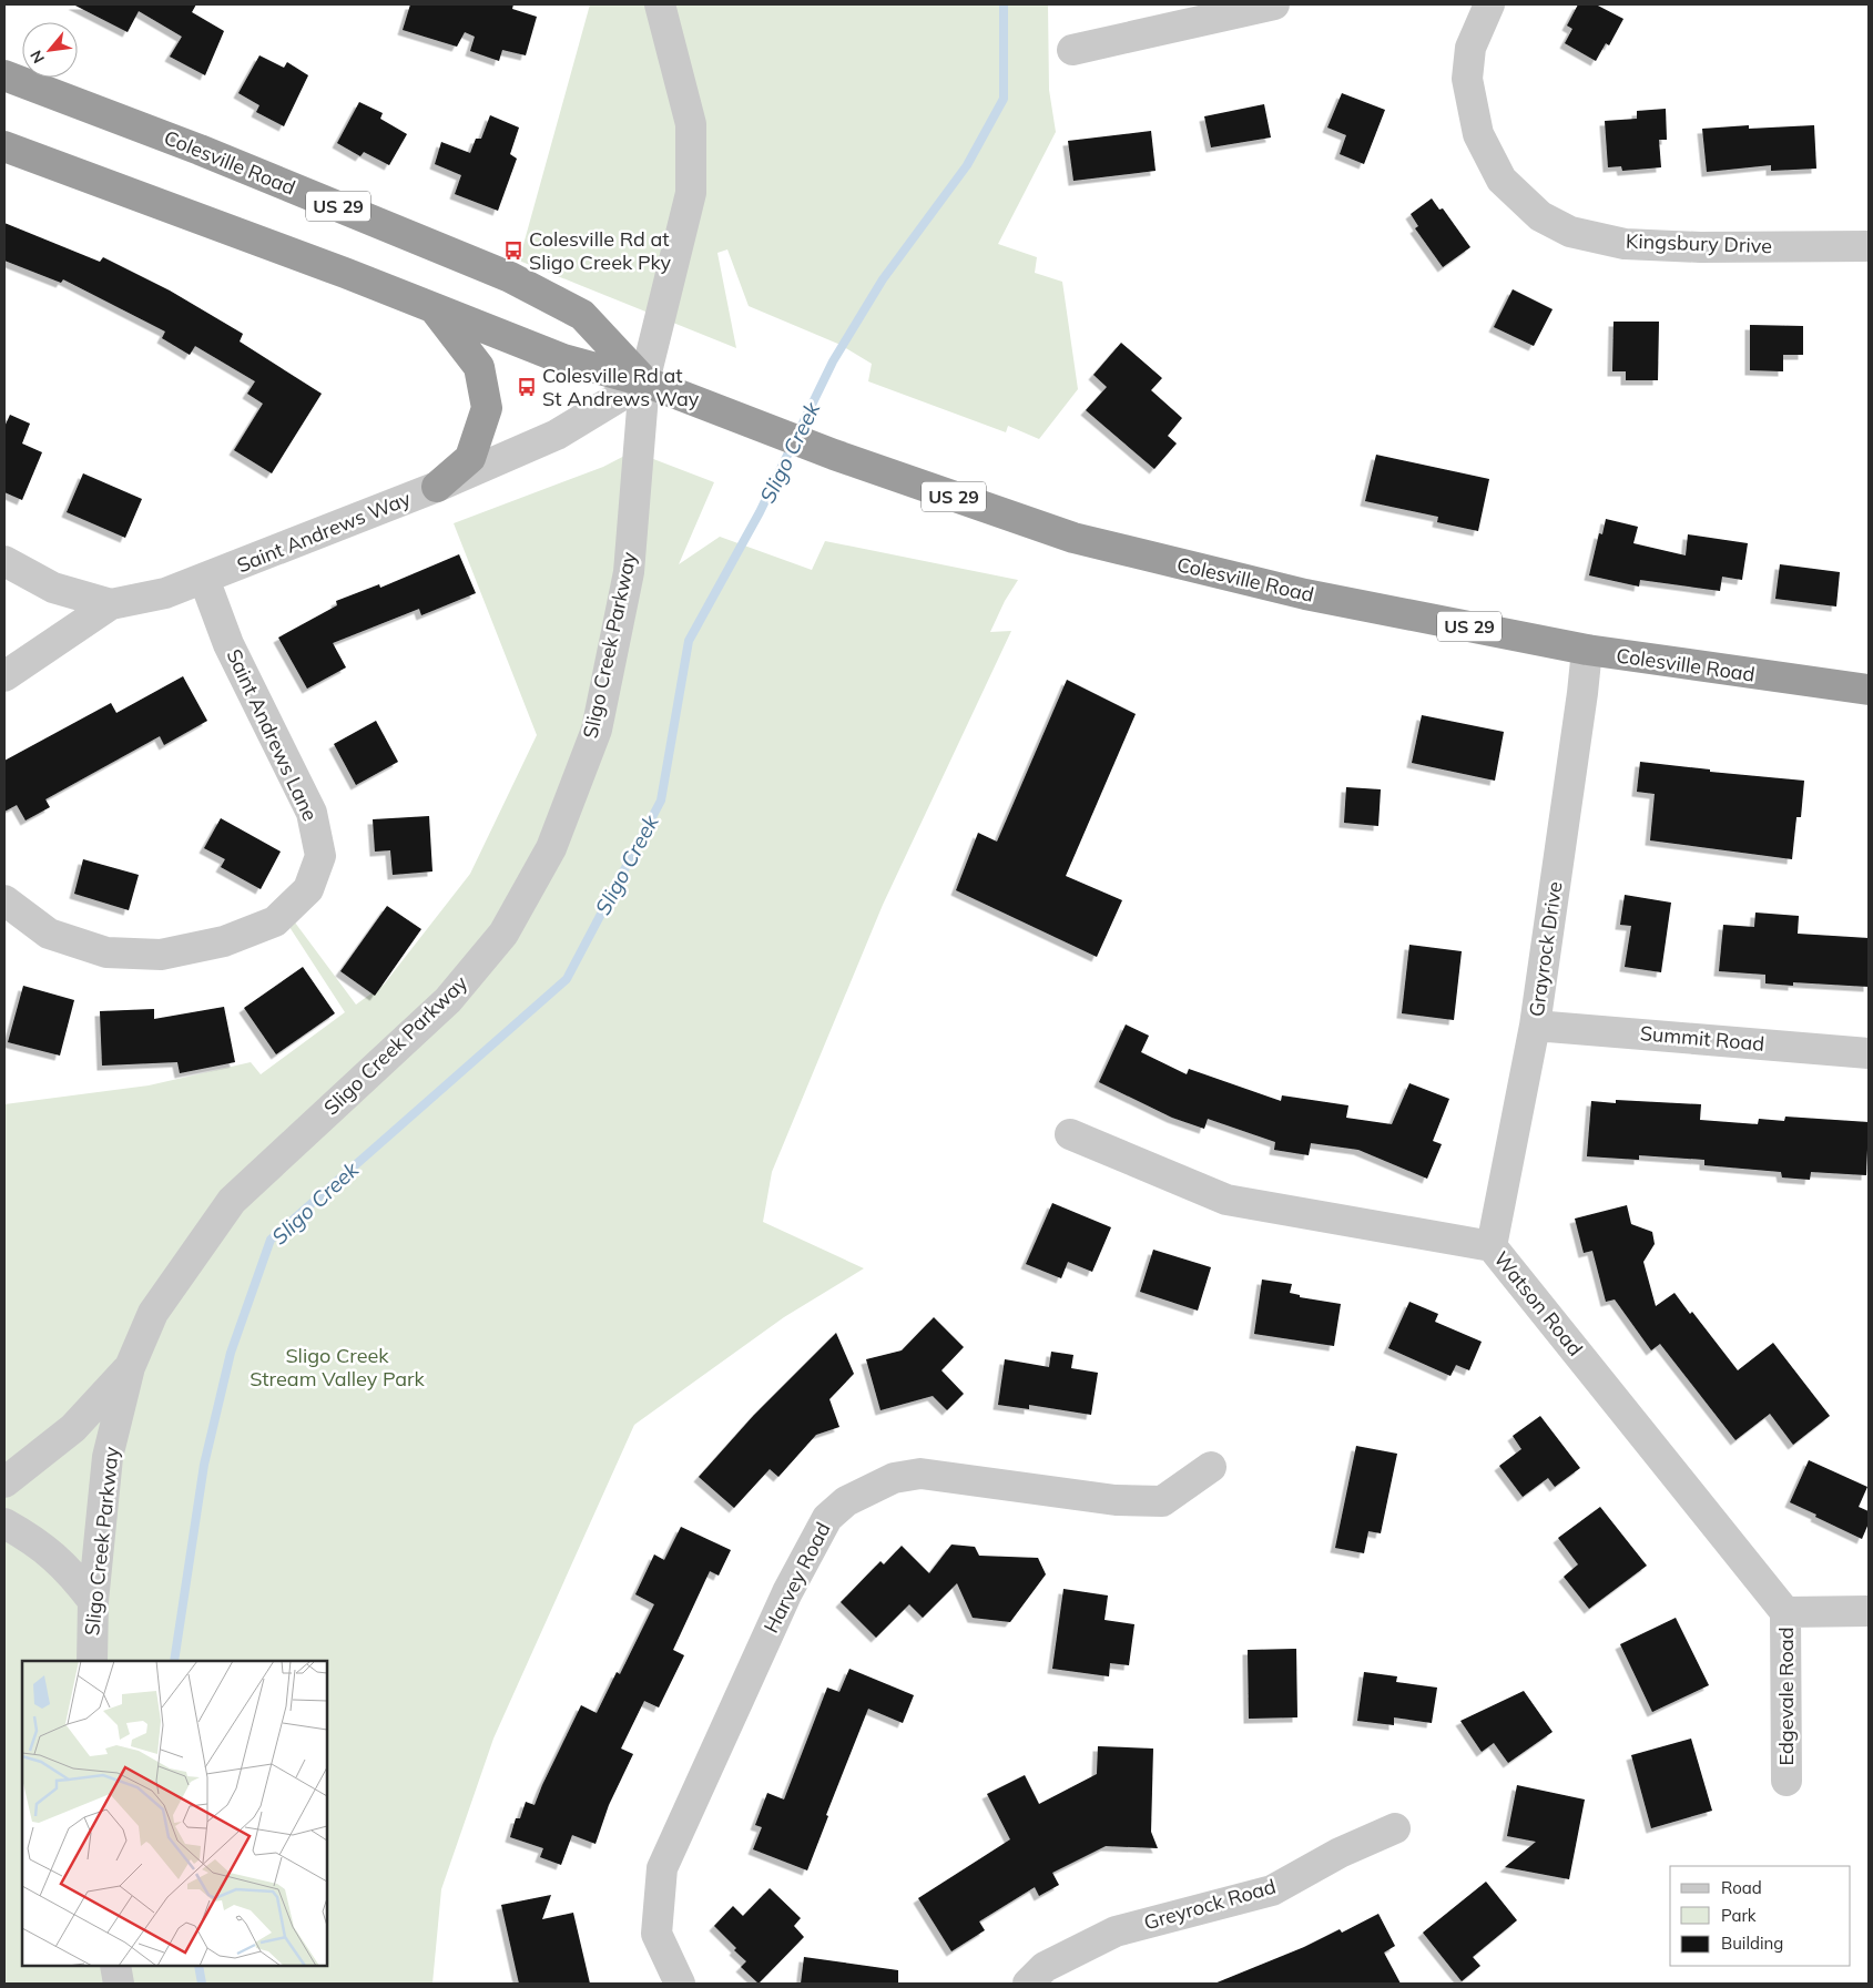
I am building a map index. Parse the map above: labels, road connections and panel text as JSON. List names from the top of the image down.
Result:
{
  "streets": {
    "highway": ["Colesville Road", "US 29"],
    "street": [
      "Kingsbury Drive",
      "Saint Andrews Way",
      "Sligo Creek Parkway",
      "Saint Andrews Lane",
      "Grayrock Drive",
      "Summit Road",
      "Watson Road",
      "Harvey Road",
      "Edgevale Road",
      "Greyrock Road"
    ]
  },
  "crossings": [
    ["Colesville Road", "Saint Andrews Way"],
    ["Colesville Road", "Sligo Creek Parkway"],
    ["Colesville Road", "Grayrock Drive"],
    ["Saint Andrews Way", "Sligo Creek Parkway"],
    ["Saint Andrews Way", "Saint Andrews Lane"],
    ["Grayrock Drive", "Summit Road"],
    ["Grayrock Drive", "Watson Road"],
    ["Watson Road", "Edgevale Road"]
  ],
  "water": ["Sligo Creek"],
  "parks": ["Sligo Creek Stream Valley Park"],
  "places": {
    "bus stop": ["Colesville Rd at Sligo Creek Pky", "Colesville Rd at St Andrews Way"]
  },
  "legend": ["Road", "Park", "Building"],
  "north": "bottom left"
}
